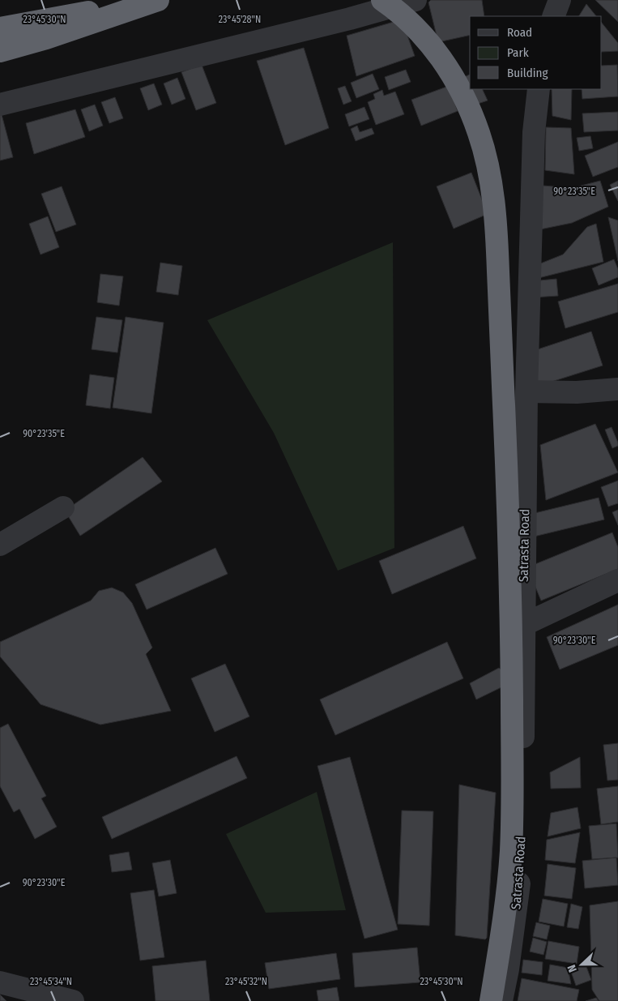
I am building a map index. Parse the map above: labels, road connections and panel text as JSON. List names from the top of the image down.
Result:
{
  "streets": {
    "street": ["Satrasta Road"]
  },
  "legend": ["Road", "Park", "Building"],
  "north": "left",
  "coordinates": [
    "23°45'30\"N",
    "23°45'28\"N",
    "90°23'35\"E",
    "90°23'30\"E",
    "23°45'34\"N",
    "23°45'32\"N"
  ]
}
